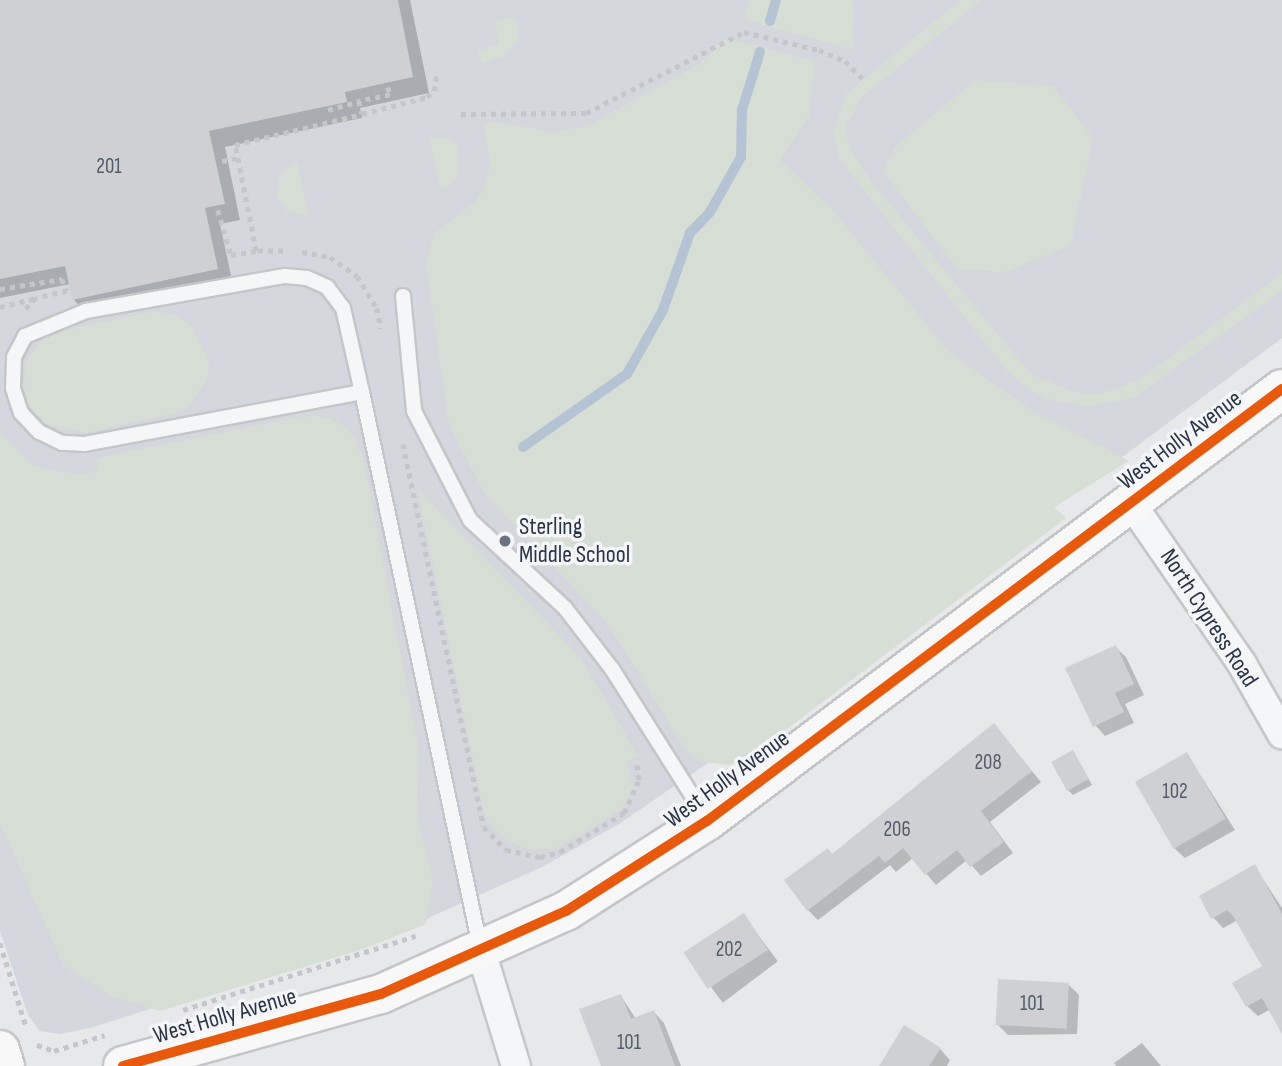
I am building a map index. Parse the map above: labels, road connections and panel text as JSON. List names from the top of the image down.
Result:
{
  "streets": {
    "street": ["West Holly Avenue", "North Cypress Road"]
  },
  "crossings": [
    ["West Holly Avenue", "North Cypress Road"]
  ],
  "places": ["Sterling Middle School"],
  "house_numbers": [
    "201",
    "208",
    "102",
    "206",
    "202",
    "101",
    "101"
  ]
}
